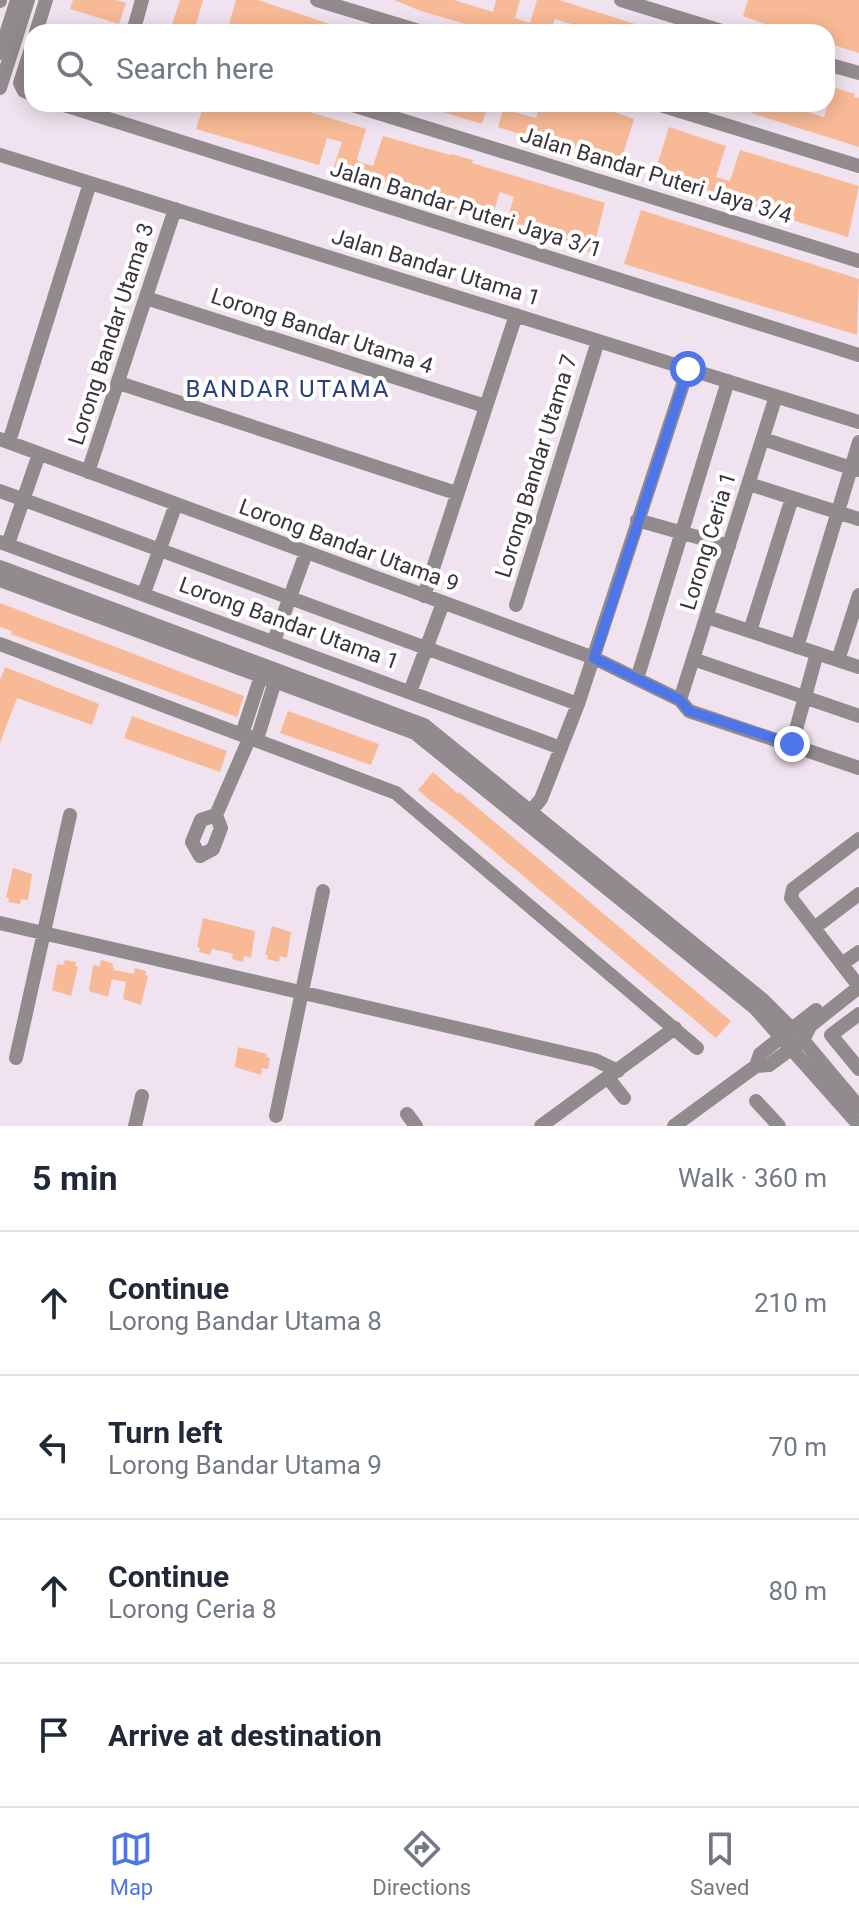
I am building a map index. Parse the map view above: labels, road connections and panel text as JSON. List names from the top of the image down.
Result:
{
  "streets": {
    "street": [
      "Jalan Bandar Puteri Jaya 3/4",
      "Jalan Bandar Puteri Jaya 3/1",
      "Jalan Bandar Utama 1",
      "Lorong Bandar Utama 4",
      "Lorong Bandar Utama 3",
      "Lorong Bandar Utama 7",
      "Lorong Ceria 1",
      "Lorong Bandar Utama 9",
      "Lorong Bandar Utama 1"
    ]
  },
  "crossings": [
    ["Jalan Bandar Utama 1", "Lorong Bandar Utama 3"],
    ["Jalan Bandar Utama 1", "Lorong Bandar Utama 7"],
    ["Jalan Bandar Utama 1", "Lorong Ceria 1"],
    ["Lorong Bandar Utama 4", "Lorong Bandar Utama 3"],
    ["Lorong Bandar Utama 3", "Lorong Bandar Utama 9"],
    ["Lorong Ceria 1", "Lorong Bandar Utama 9"]
  ],
  "districts": ["BANDAR UTAMA"],
  "page": {
    "search": "Search here",
    "heading": ["5 min", "Walk · 360 m"],
    "list": [
      ["Continue", "Lorong Bandar Utama 8", "210 m"],
      ["Turn left", "Lorong Bandar Utama 9", "70 m"],
      ["Continue", "Lorong Ceria 8", "80 m"],
      "Arrive at destination"
    ],
    "nav": ["Map", "Directions", "Saved"]
  }
}
